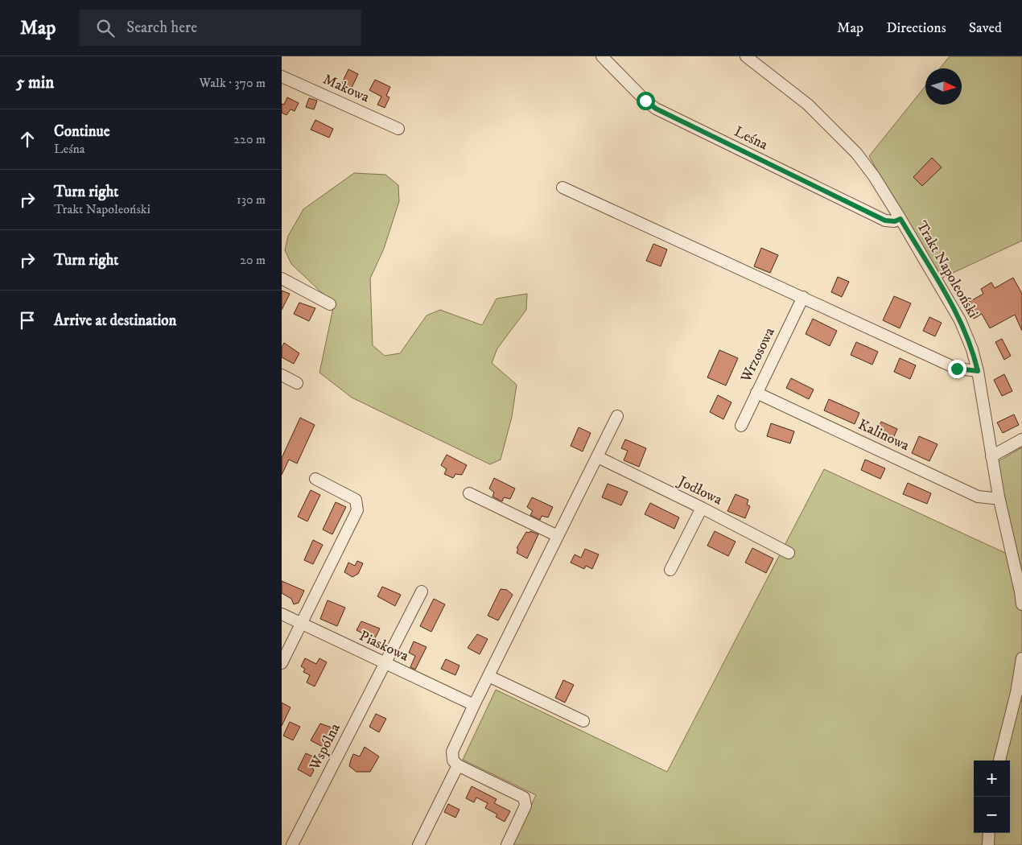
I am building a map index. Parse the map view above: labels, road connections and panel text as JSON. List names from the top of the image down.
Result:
{
  "streets": {
    "street": [
      "Makowa",
      "Leśna",
      "Trakt Napoleoński",
      "Wrzosowa",
      "Kalinowa",
      "Jodłowa",
      "Piaskowa",
      "Wspólna"
    ]
  },
  "crossings": [
    ["Leśna", "Trakt Napoleoński"],
    ["Trakt Napoleoński", "Kalinowa"],
    ["Wrzosowa", "Kalinowa"],
    ["Piaskowa", "Wspólna"]
  ],
  "north": "right",
  "page": {
    "header": "Map",
    "search": "Search here",
    "nav": ["Map", "Directions", "Saved"],
    "heading": ["5 min", "Walk · 370 m"],
    "list": [
      ["Continue", "Leśna", "220 m"],
      ["Turn right", "Trakt Napoleoński", "130 m"],
      ["Turn right", "20 m"],
      "Arrive at destination"
    ],
    "map_buttons": ["+", "−"]
  }
}
